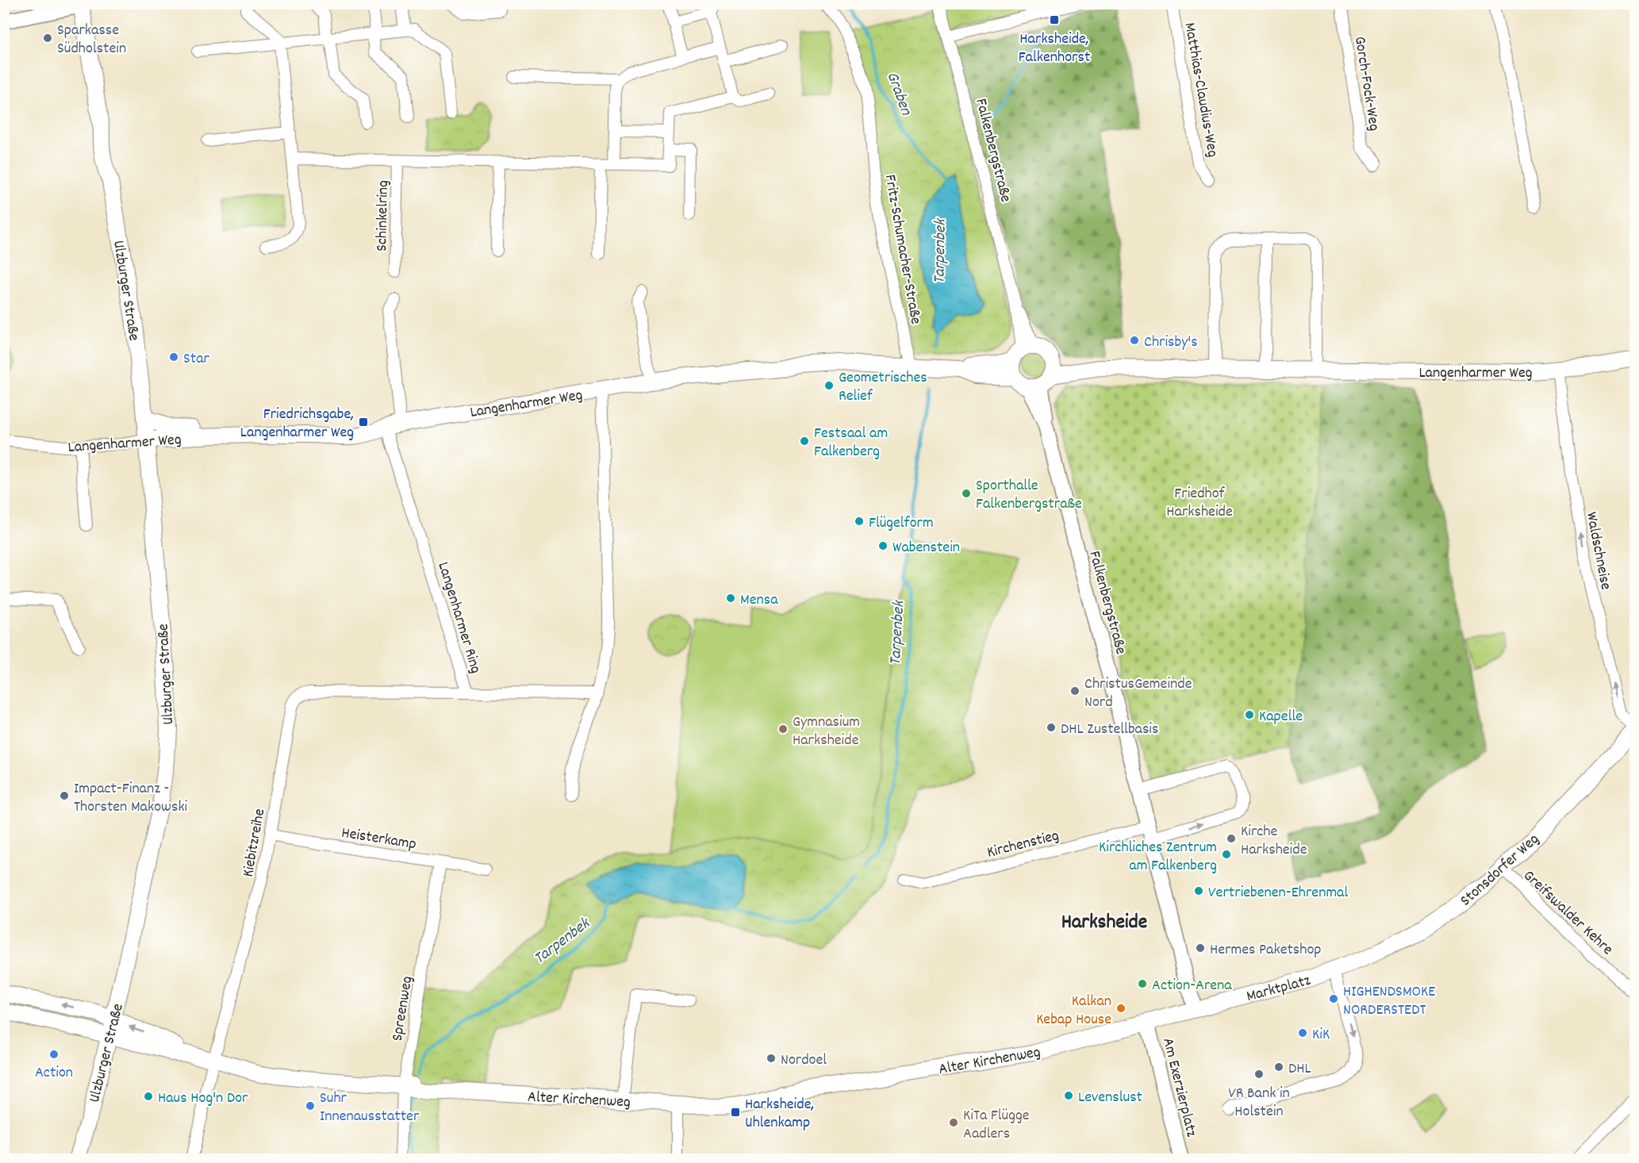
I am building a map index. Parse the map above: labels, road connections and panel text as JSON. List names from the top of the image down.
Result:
{
  "streets": {
    "main road": [
      "Ulzburger Straße",
      "Langenharmer Weg",
      "Stonsdorfer Weg",
      "Marktplatz",
      "Alter Kirchenweg"
    ],
    "street": [
      "Gorch-Fock-Weg",
      "Matthias-Claudius-Weg",
      "Falkenbergstraße",
      "Schinkelring",
      "Fritz-Schumacher-Straße",
      "Waldschneise",
      "Langenharmer Ring",
      "Heisterkamp",
      "Kiebitzreihe",
      "Kirchenstieg",
      "Greifswalder Kehre",
      "Spreenweg",
      "Am Exerzierplatz"
    ]
  },
  "crossings": [
    ["Falkenbergstraße", "Langenharmer Weg"],
    ["Falkenbergstraße", "Kirchenstieg"],
    ["Falkenbergstraße", "Marktplatz"],
    ["Falkenbergstraße", "Alter Kirchenweg"],
    ["Fritz-Schumacher-Straße", "Langenharmer Weg"],
    ["Ulzburger Straße", "Langenharmer Weg"],
    ["Ulzburger Straße", "Alter Kirchenweg"],
    ["Langenharmer Weg", "Waldschneise"],
    ["Langenharmer Weg", "Langenharmer Ring"],
    ["Waldschneise", "Stonsdorfer Weg"],
    ["Langenharmer Ring", "Kiebitzreihe"],
    ["Heisterkamp", "Kiebitzreihe"],
    ["Heisterkamp", "Spreenweg"],
    ["Kiebitzreihe", "Alter Kirchenweg"],
    ["Stonsdorfer Weg", "Greifswalder Kehre"],
    ["Stonsdorfer Weg", "Marktplatz"],
    ["Marktplatz", "Alter Kirchenweg"],
    ["Spreenweg", "Alter Kirchenweg"],
    ["Alter Kirchenweg", "Am Exerzierplatz"]
  ],
  "one_way": ["Waldschneise"],
  "districts": ["Harksheide"],
  "water": ["Graben", "Tarpenbek"],
  "parks": ["Friedhof Harksheide"],
  "places": {
    "transit": ["Harksheide, Falkenhorst", "Friedrichsgabe, Langenharmer Weg", "Harksheide, Uhlenkamp"],
    "other": [
      "Sparkasse Südholstein",
      "Chrisby's",
      "Star",
      "Geometrisches Relief",
      "Festsaal am Falkenberg",
      "Sporthalle Falkenbergstraße",
      "Flügelform",
      "Wabenstein",
      "Mensa",
      "ChristusGemeinde Nord",
      "Kapelle",
      "DHL Zustellbasis",
      "Gymnasium Harksheide",
      "Impact-Finanz - Thorsten Makowski",
      "Kirche Harksheide",
      "Kirchliches Zentrum am Falkenberg",
      "Vertriebenen-Ehrenmal",
      "Hermes Paketshop",
      "Action-Arena",
      "HIGHENDSMOKE NORDERSTEDT",
      "Kalkan Kebap House",
      "KiK",
      "Action",
      "Nordoel",
      "DHL",
      "VR Bank in Holstein",
      "Levenslust",
      "Haus Hog'n Dor",
      "Suhr Innenausstatter",
      "KiTa Flügge Aadlers"
    ]
  }
}
